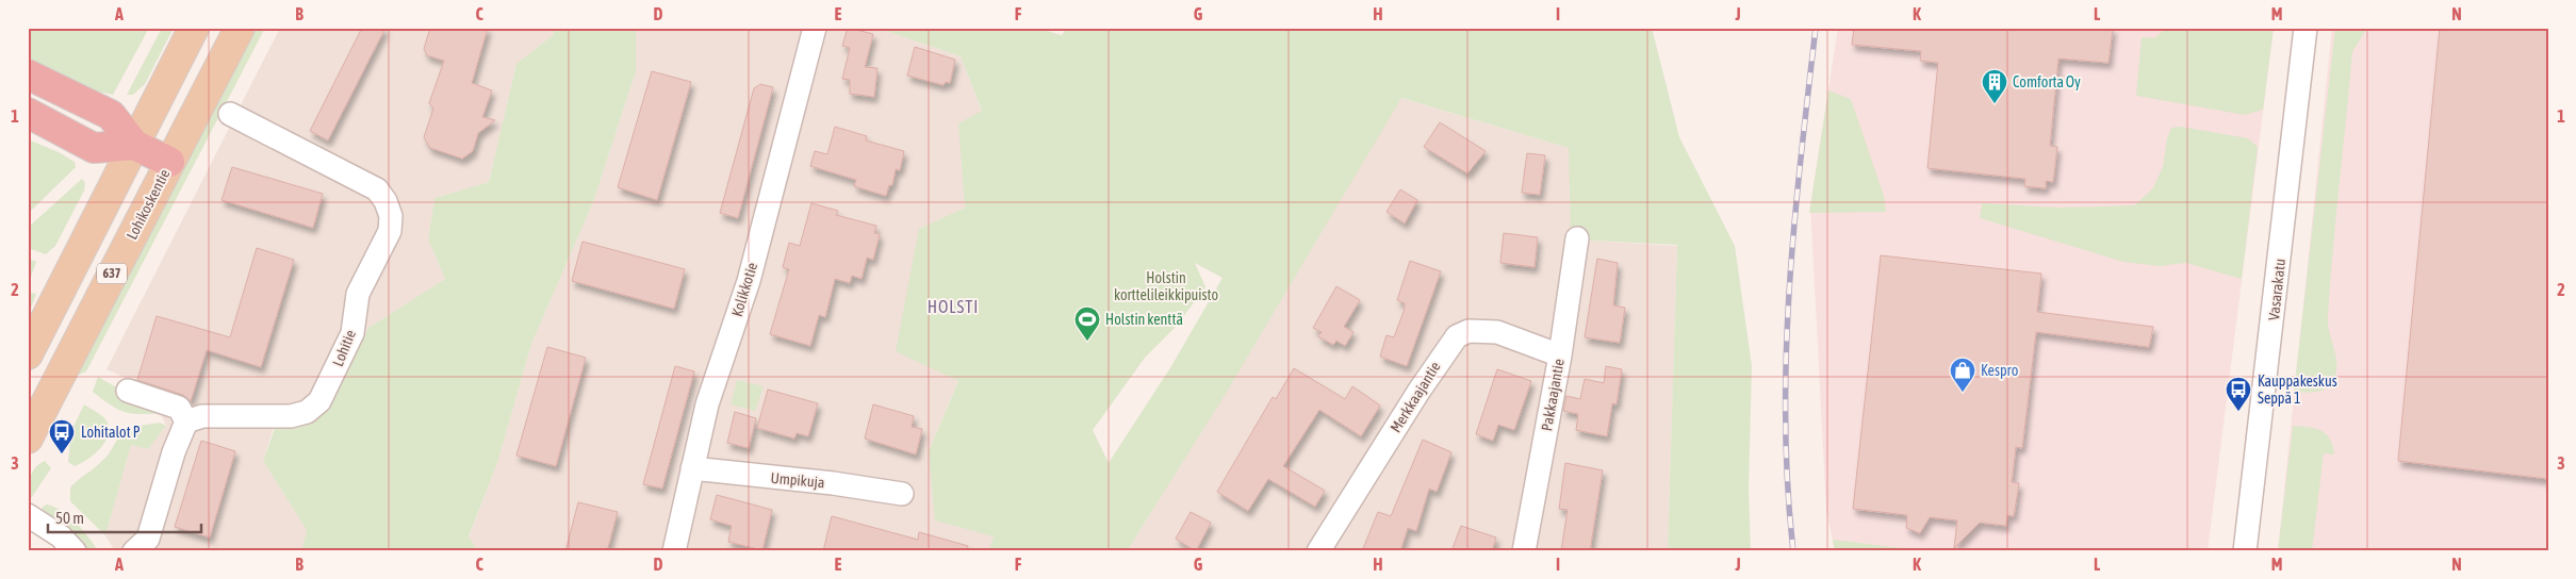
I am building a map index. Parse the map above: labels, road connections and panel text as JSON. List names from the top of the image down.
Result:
{
  "streets": {
    "main road": ["Lohikoskentie", "637"],
    "street": [
      "Kolikkotie",
      "Vasarakatu",
      "Lohitie",
      "Pakkaajantie",
      "Merkkaajantie",
      "Umpikuja"
    ]
  },
  "crossings": [
    ["Kolikkotie", "Umpikuja"],
    ["Pakkaajantie", "Merkkaajantie"]
  ],
  "districts": ["HOLSTI"],
  "parks": ["Holstin korttelileikkipuisto"],
  "places": {
    "building": ["Comforta Oy"],
    "sports": ["Holstin kenttä"],
    "shop": ["Kespro"],
    "bus stop": ["Kauppakeskus Seppä 1", "Lohitalot P"]
  },
  "scale_bar": "50 m",
  "grid": {
    "columns": [
      "A",
      "B",
      "C",
      "D",
      "E",
      "F",
      "G",
      "H",
      "I",
      "J",
      "K",
      "L",
      "M",
      "N"
    ],
    "rows": ["1", "2", "3"]
  }
}
